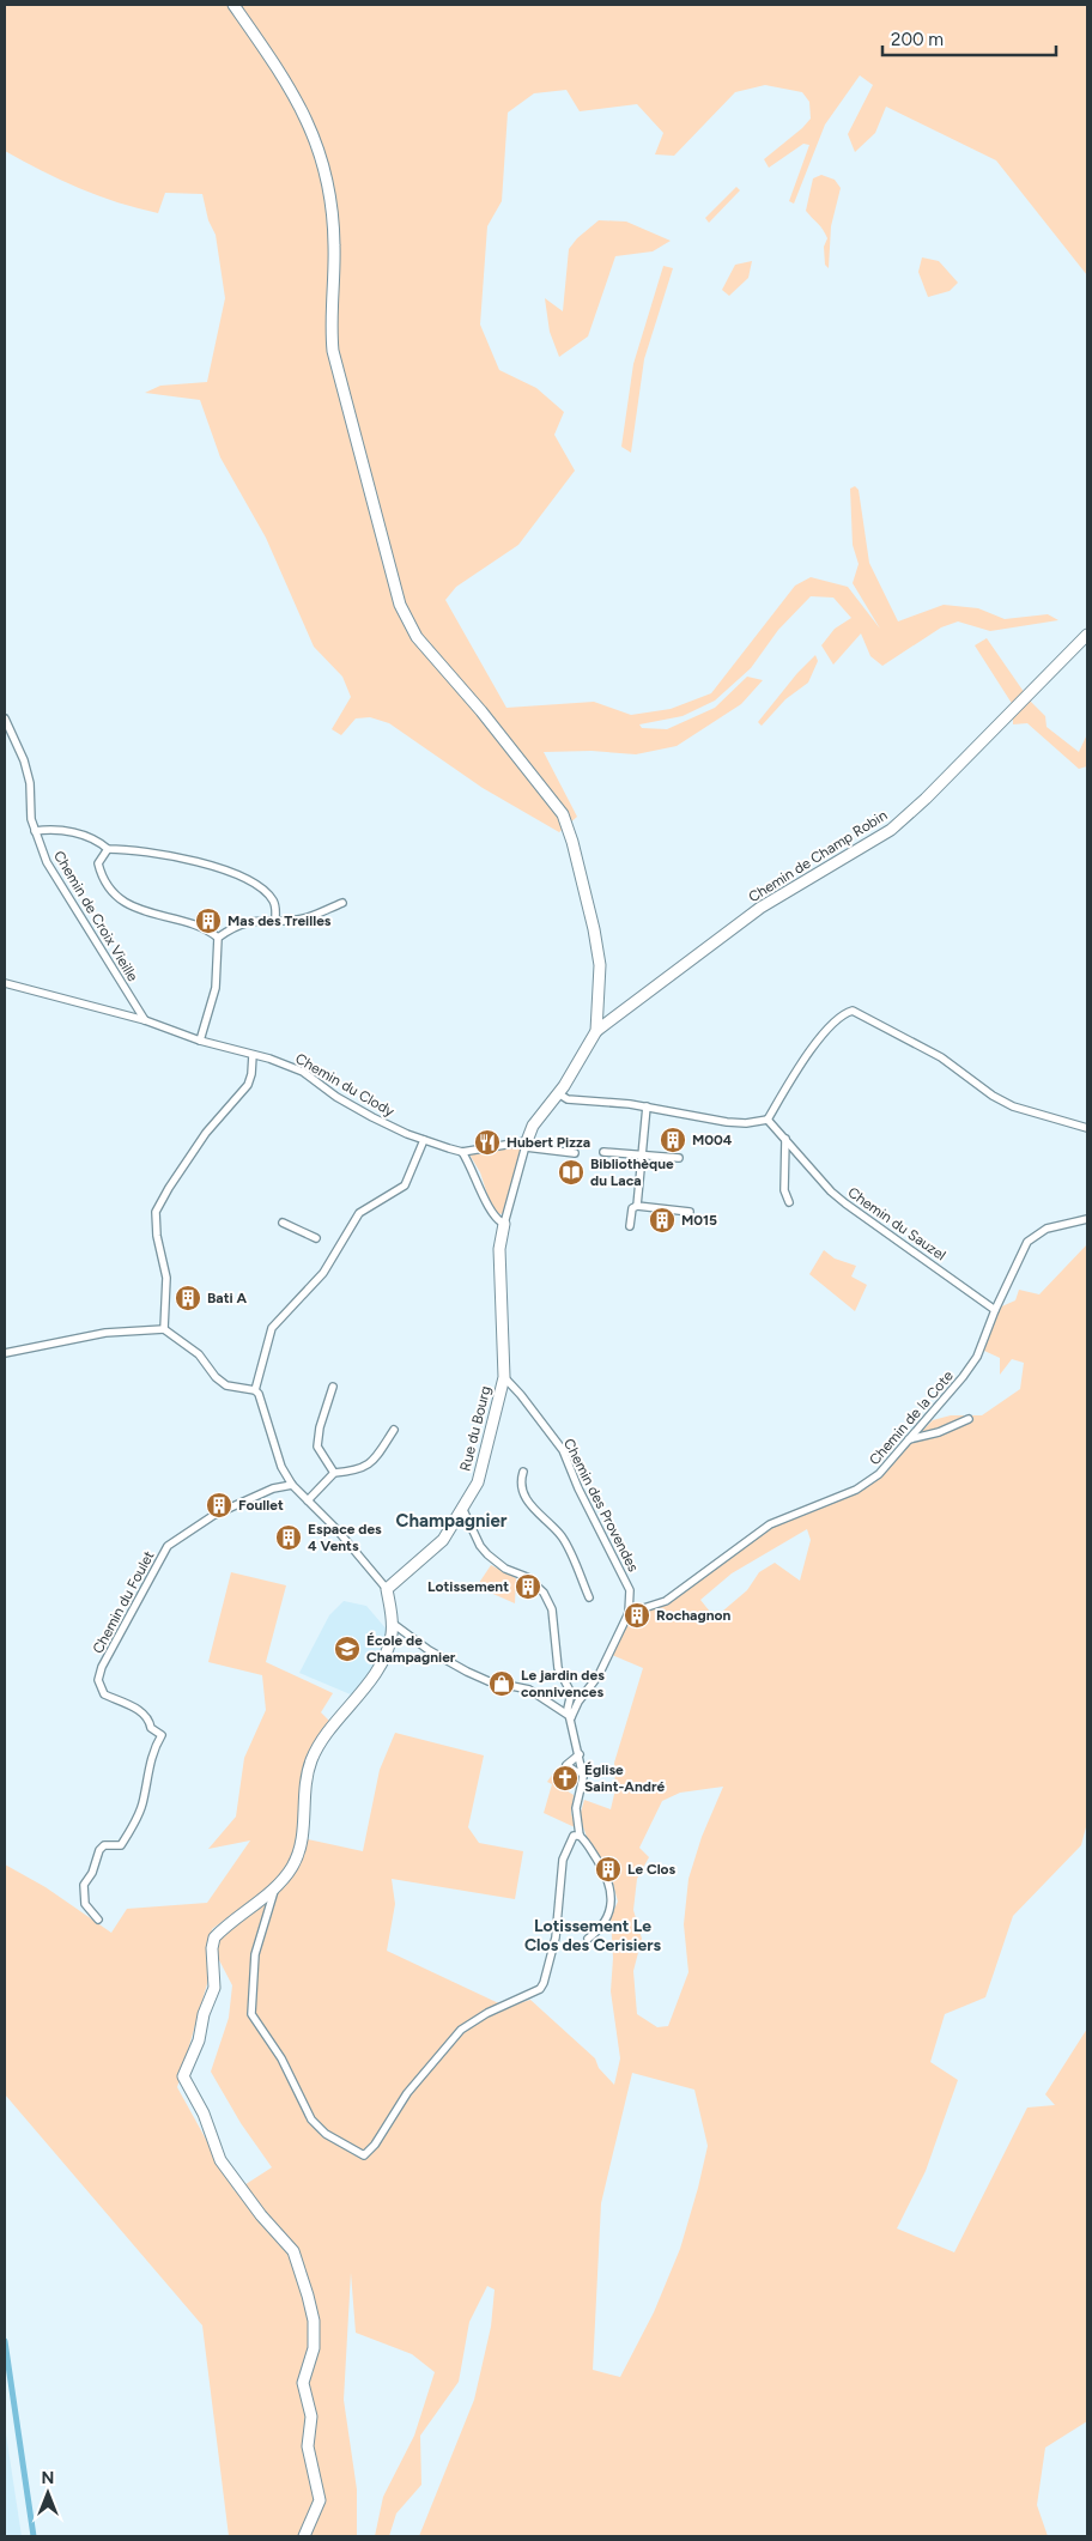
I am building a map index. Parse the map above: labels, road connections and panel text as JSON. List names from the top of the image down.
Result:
{
  "streets": {
    "street": [
      "Chemin de Champ Robin",
      "Chemin de Croix Vieille",
      "Chemin du Clody",
      "Chemin du Sauzel",
      "Chemin de la Cote",
      "Rue du Bourg",
      "Chemin des Provendes",
      "Chemin du Foulet"
    ]
  },
  "crossings": [
    ["Chemin de Croix Vieille", "Chemin du Clody"],
    ["Chemin du Sauzel", "Chemin de la Cote"],
    ["Chemin de la Cote", "Chemin des Provendes"],
    ["Rue du Bourg", "Chemin des Provendes"]
  ],
  "districts": ["Champagnier", "Lotissement Le Clos des Cerisiers"],
  "places": {
    "building": [
      "Mas des Treilles",
      "M004",
      "M015",
      "Bati A",
      "Foullet",
      "Espace des 4 Vents",
      "Lotissement",
      "Rochagnon",
      "Le Clos"
    ],
    "restaurant": ["Hubert Pizza"],
    "library": ["Bibliothèque du Laca"],
    "school or university": ["École de Champagnier"],
    "shop": ["Le jardin des connivences"],
    "church": ["Église Saint-André"]
  },
  "scale_bar": "200 m",
  "north": "top"
}
